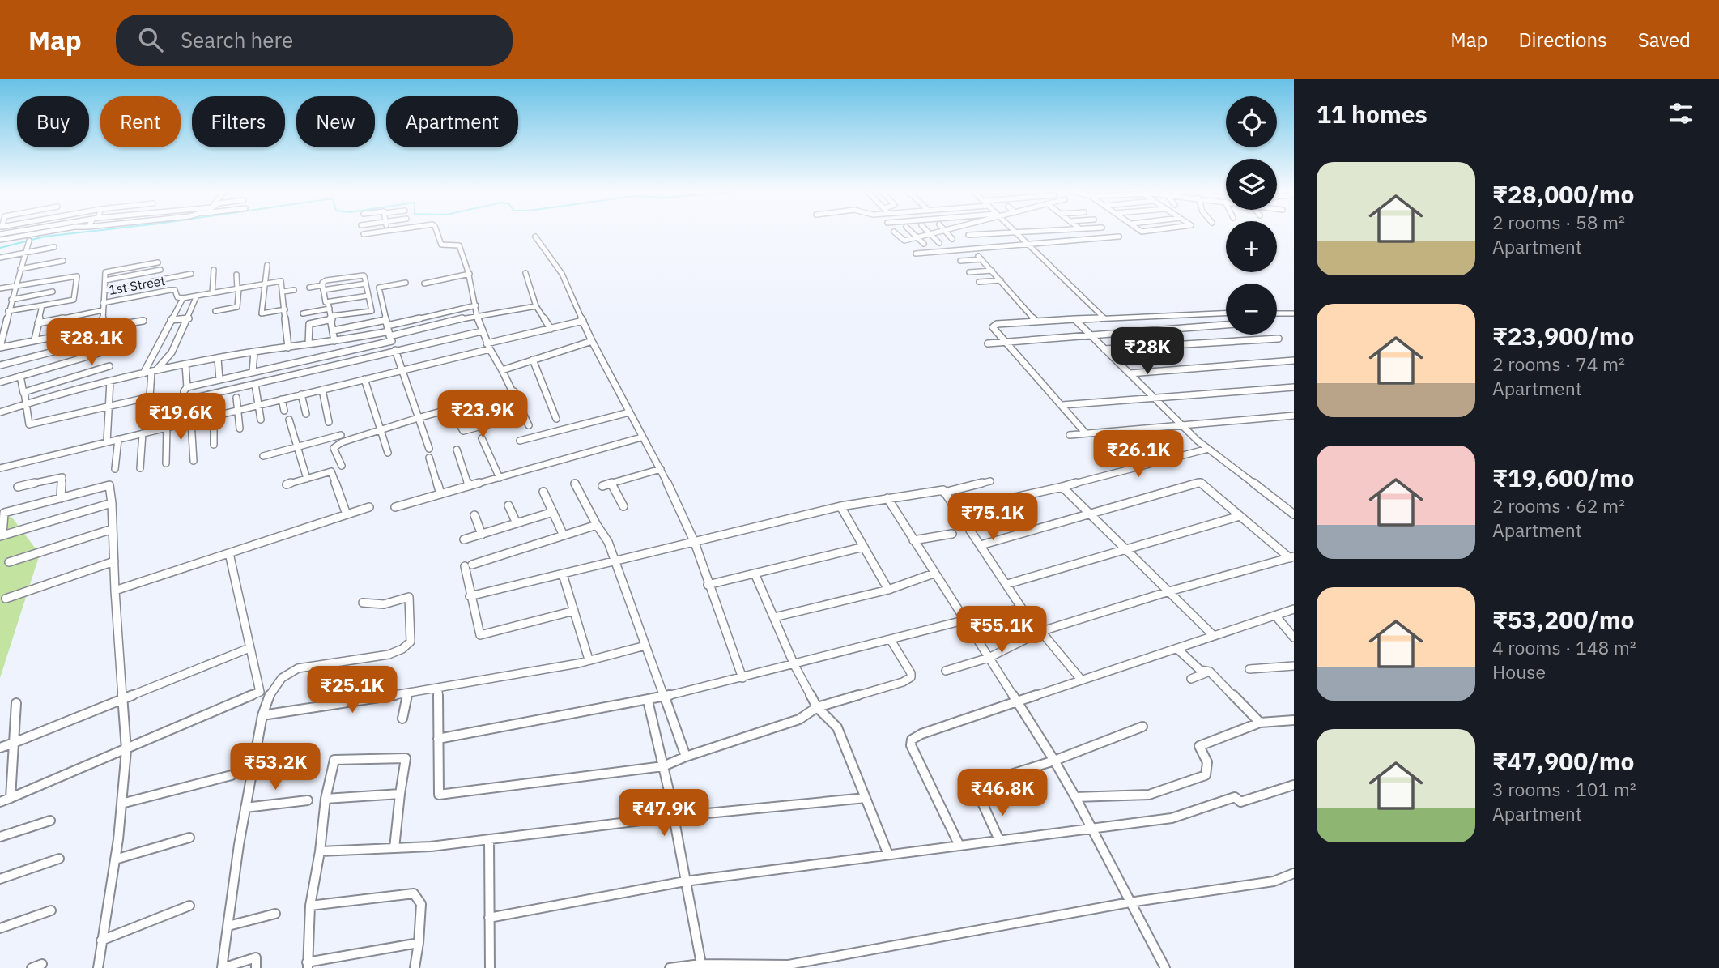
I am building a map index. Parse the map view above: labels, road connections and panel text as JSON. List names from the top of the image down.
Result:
{
  "streets": {
    "street": ["1st Street"]
  },
  "page": {
    "header": "Map",
    "search": "Search here",
    "nav": ["Map", "Directions", "Saved"],
    "heading": "11 homes",
    "map_buttons": ["+", "−"],
    "chip": [
      "Buy",
      "Rent",
      "Filters",
      "New",
      "Apartment"
    ],
    "list": [
      {
        "name": "₹28,000/mo",
        "note": "2 rooms · 58 m² · Apartment"
      },
      {
        "name": "₹23,900/mo",
        "note": "2 rooms · 74 m² · Apartment"
      },
      {
        "name": "₹19,600/mo",
        "note": "2 rooms · 62 m² · Apartment"
      },
      {
        "name": "₹53,200/mo",
        "note": "4 rooms · 148 m² · House"
      },
      {
        "name": "₹47,900/mo",
        "note": "3 rooms · 101 m² · Apartment"
      }
    ],
    "price": [
      "₹28.1K",
      "₹28K",
      "₹23.9K",
      "₹19.6K",
      "₹26.1K",
      "₹75.1K",
      "₹55.1K",
      "₹25.1K",
      "₹53.2K",
      "₹46.8K",
      "₹47.9K"
    ]
  }
}
